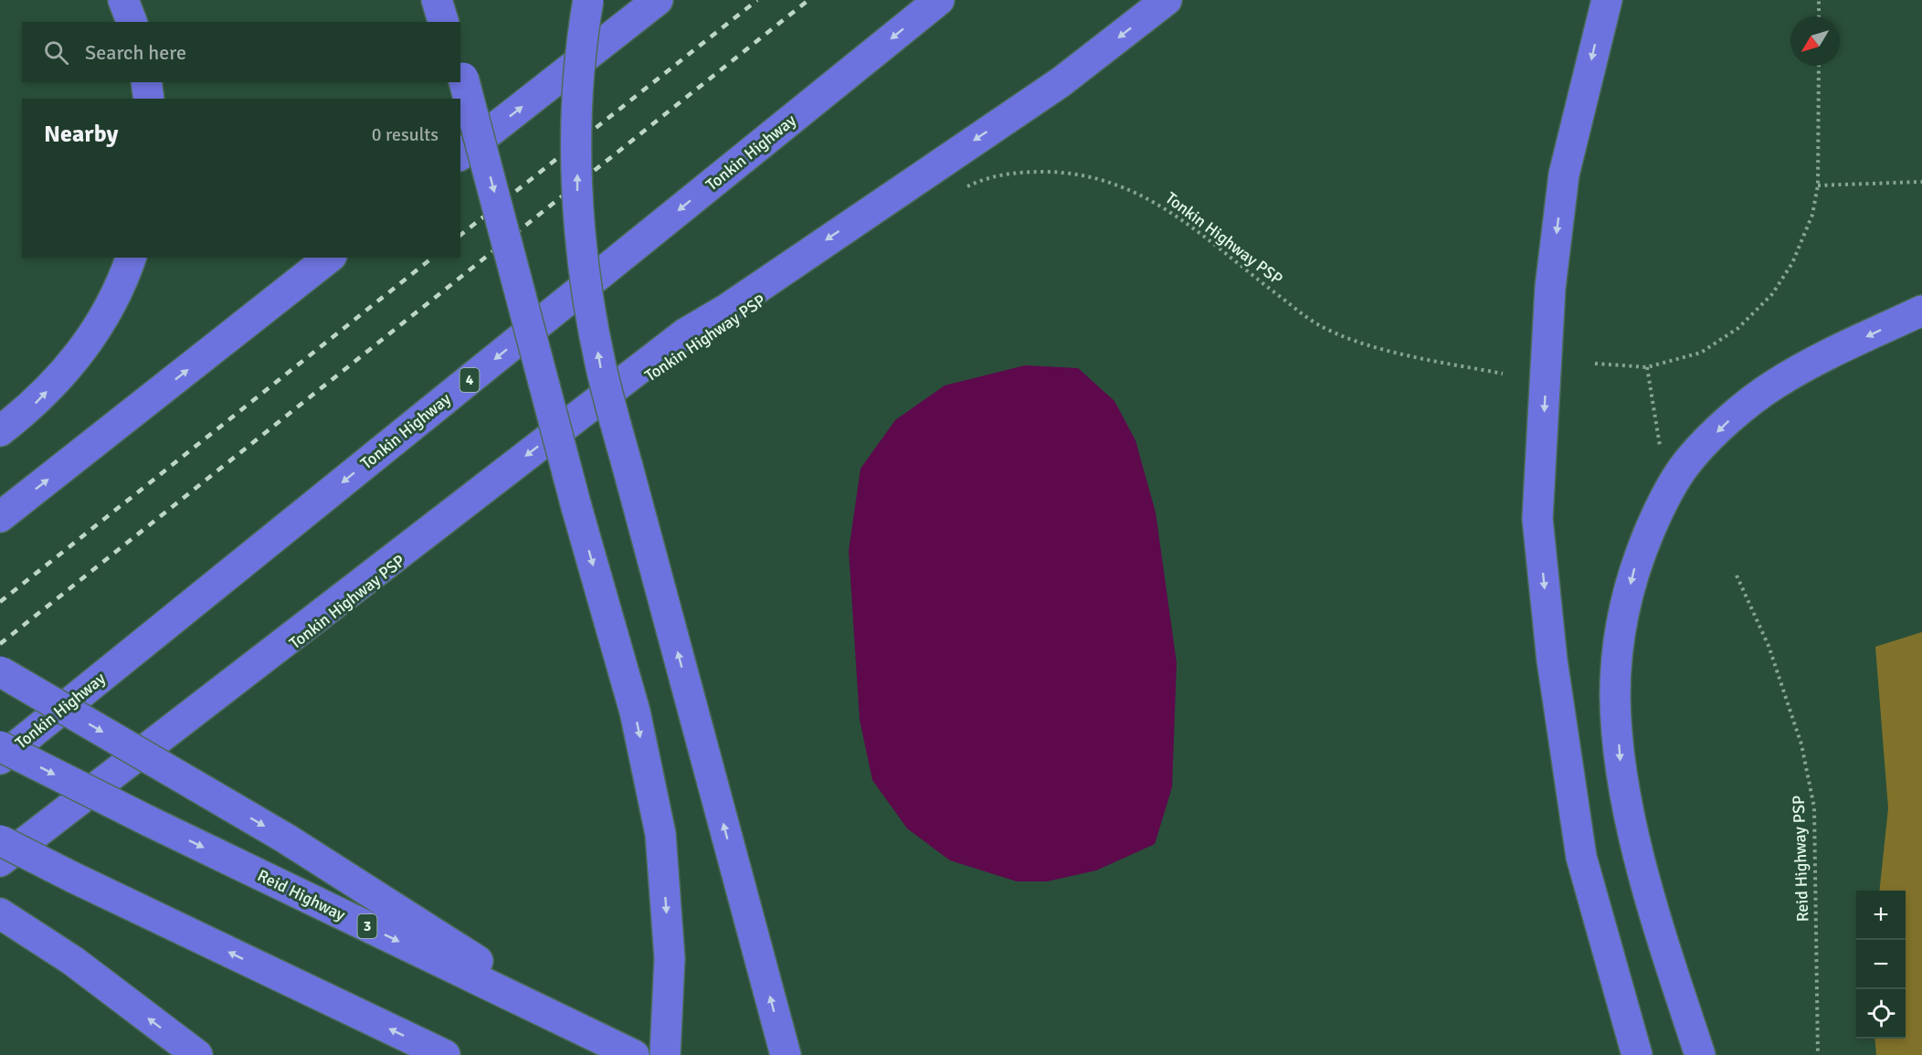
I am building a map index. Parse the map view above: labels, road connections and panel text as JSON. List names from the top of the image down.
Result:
{
  "streets": {
    "highway": [
      "Tonkin Highway",
      "4",
      "Reid Highway",
      "3"
    ],
    "path": ["Tonkin Highway PSP", "Reid Highway PSP"]
  },
  "north": "bottom left",
  "page": {
    "search": "Search here",
    "heading": ["Nearby", "0 results"],
    "map_buttons": ["+", "−"]
  }
}
